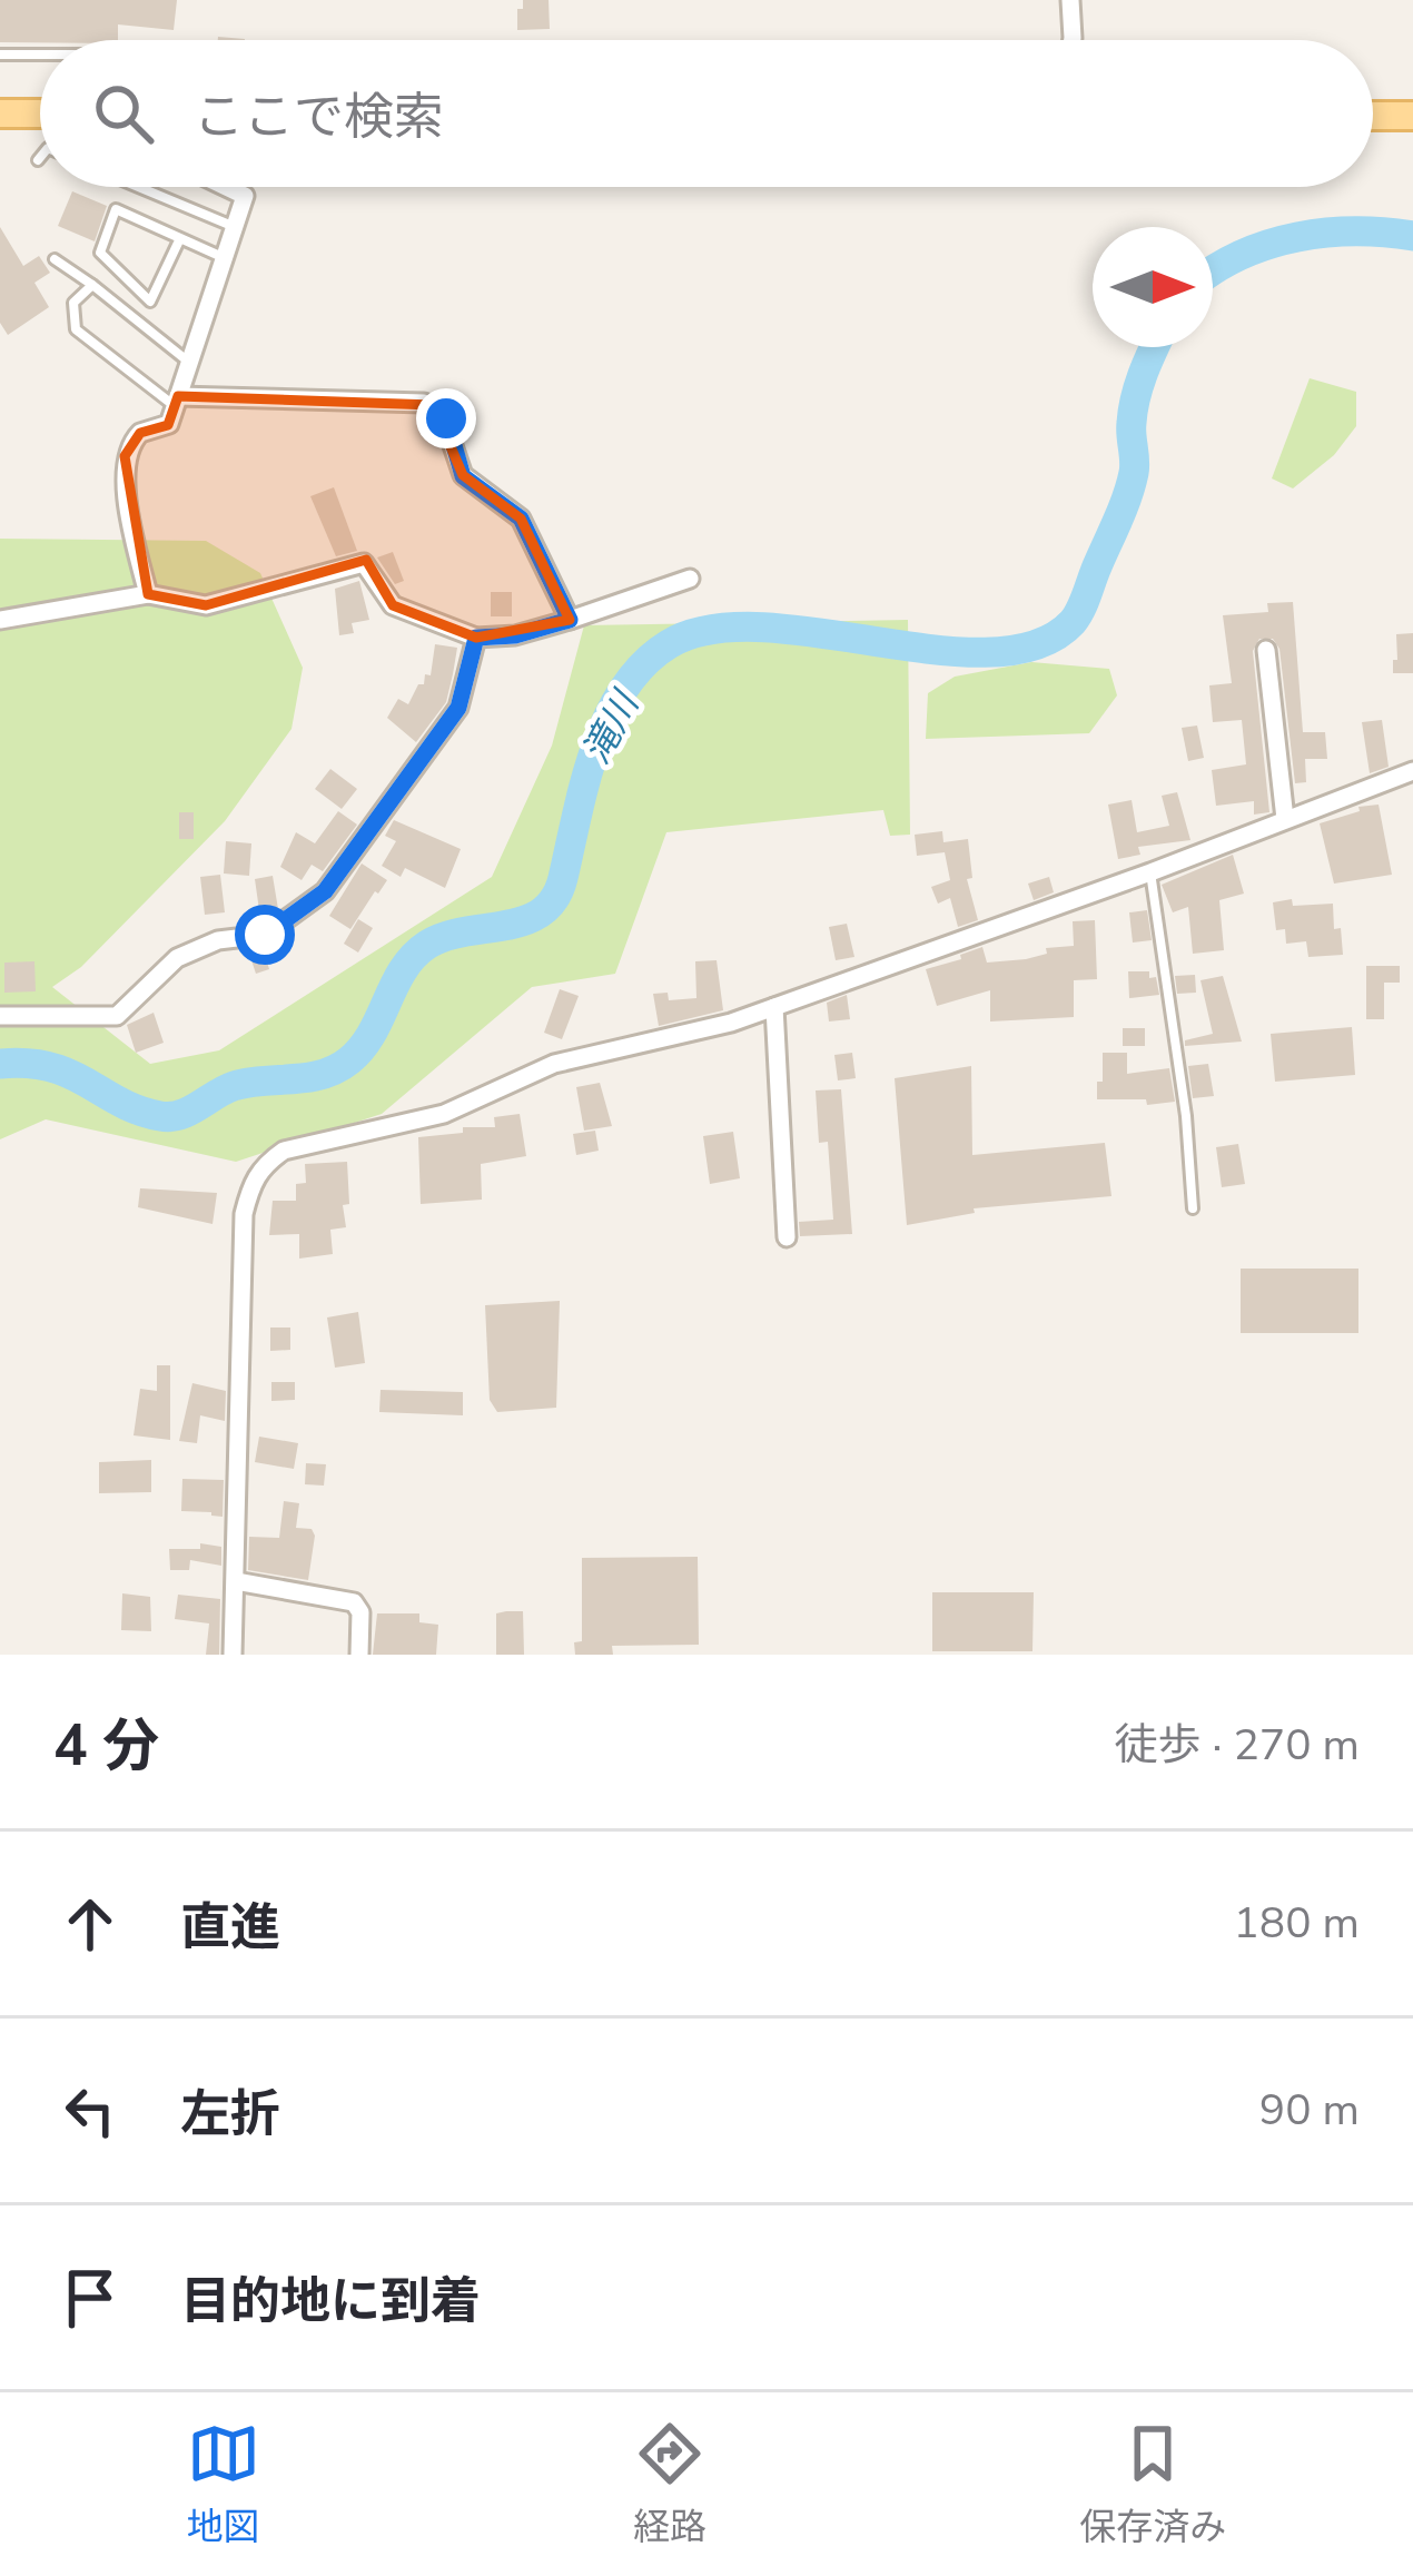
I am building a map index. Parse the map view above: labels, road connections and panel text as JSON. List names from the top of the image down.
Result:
{
  "water": ["滝川"],
  "north": "right",
  "page": {
    "search": "ここで検索",
    "heading": ["4 分", "徒歩 · 270 m"],
    "list": [
      ["直進", "180 m"],
      ["左折", "90 m"],
      "目的地に到着"
    ],
    "nav": ["地図", "経路", "保存済み"]
  }
}
